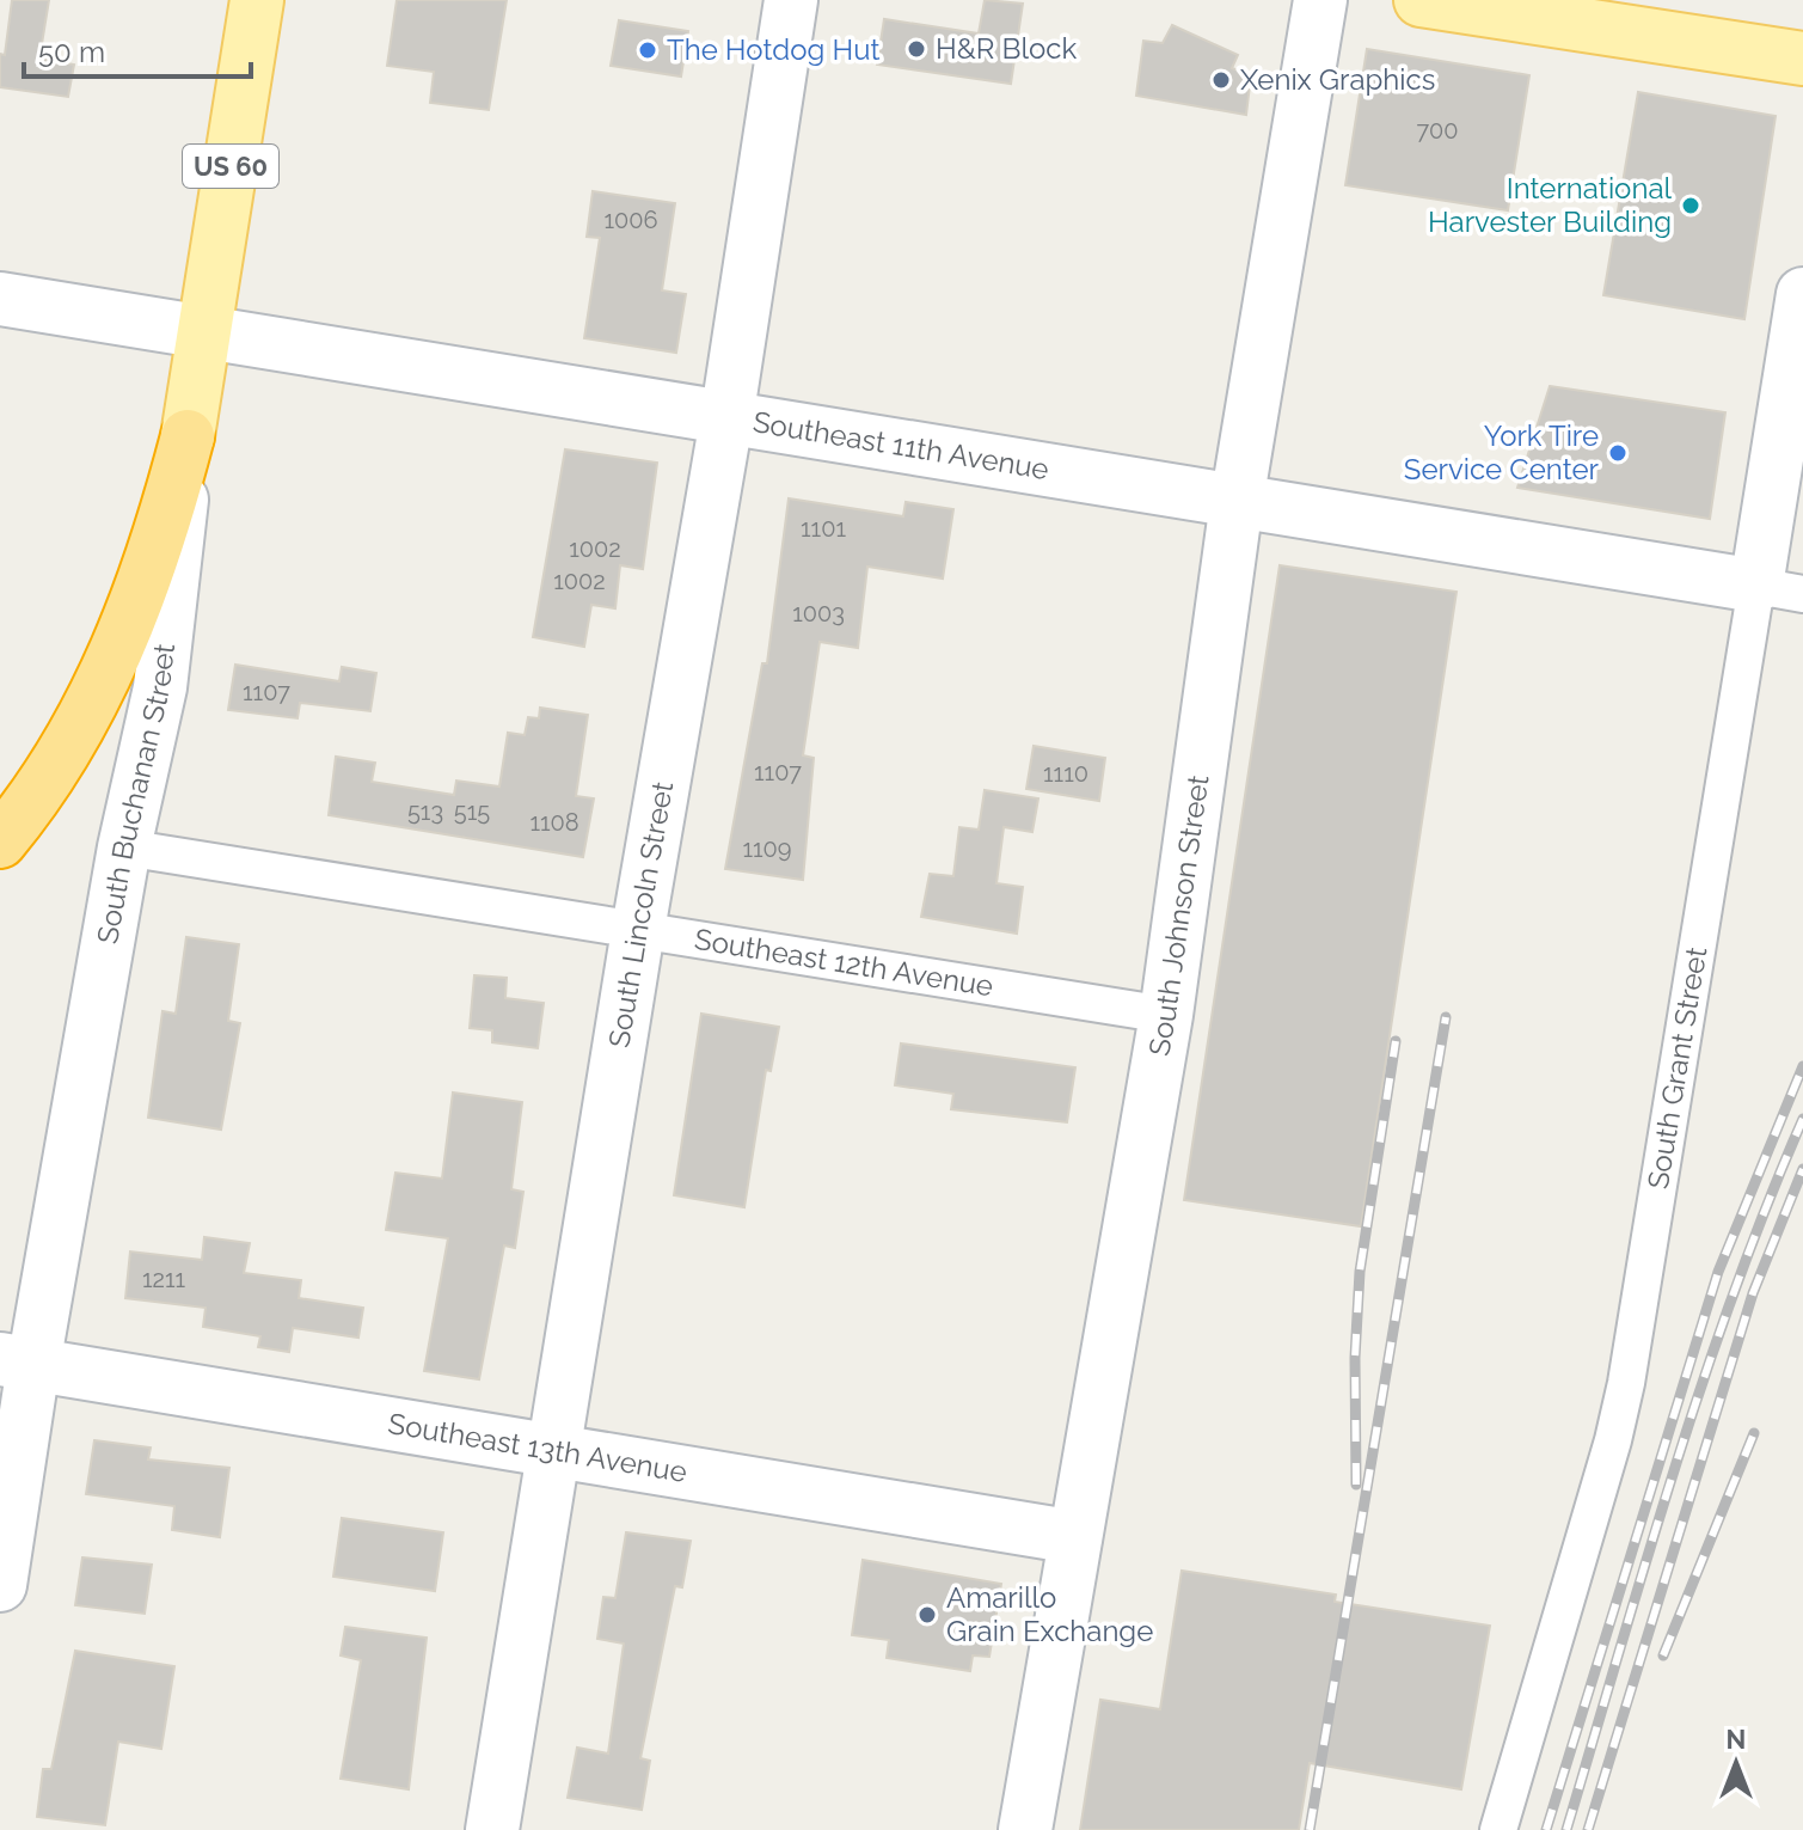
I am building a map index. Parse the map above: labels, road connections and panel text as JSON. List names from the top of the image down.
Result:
{
  "streets": {
    "highway": ["US 60"],
    "main road": [
      "Southeast 11th Avenue",
      "South Buchanan Street",
      "South Lincoln Street",
      "South Johnson Street",
      "South Grant Street",
      "Southeast 13th Avenue"
    ],
    "street": ["Southeast 12th Avenue"]
  },
  "crossings": [
    ["US 60", "South Buchanan Street"],
    ["Southeast 11th Avenue", "South Buchanan Street"],
    ["Southeast 11th Avenue", "South Lincoln Street"],
    ["Southeast 11th Avenue", "South Johnson Street"],
    ["Southeast 11th Avenue", "South Grant Street"],
    ["South Buchanan Street", "Southeast 12th Avenue"],
    ["South Buchanan Street", "Southeast 13th Avenue"],
    ["South Lincoln Street", "Southeast 12th Avenue"],
    ["South Lincoln Street", "Southeast 13th Avenue"],
    ["South Johnson Street", "Southeast 12th Avenue"],
    ["South Johnson Street", "Southeast 13th Avenue"]
  ],
  "places": [
    "H&R Block",
    "The Hotdog Hut",
    "Xenix Graphics",
    "International Harvester Building",
    "York Tire Service Center",
    "Amarillo Grain Exchange"
  ],
  "house_numbers": [
    "700",
    "1006",
    "1101",
    "1002",
    "1002",
    "1003",
    "1107",
    "1107",
    "1110",
    "513",
    "515",
    "1108",
    "1109",
    "1211"
  ],
  "scale_bar": "50 m",
  "north": "top"
}
